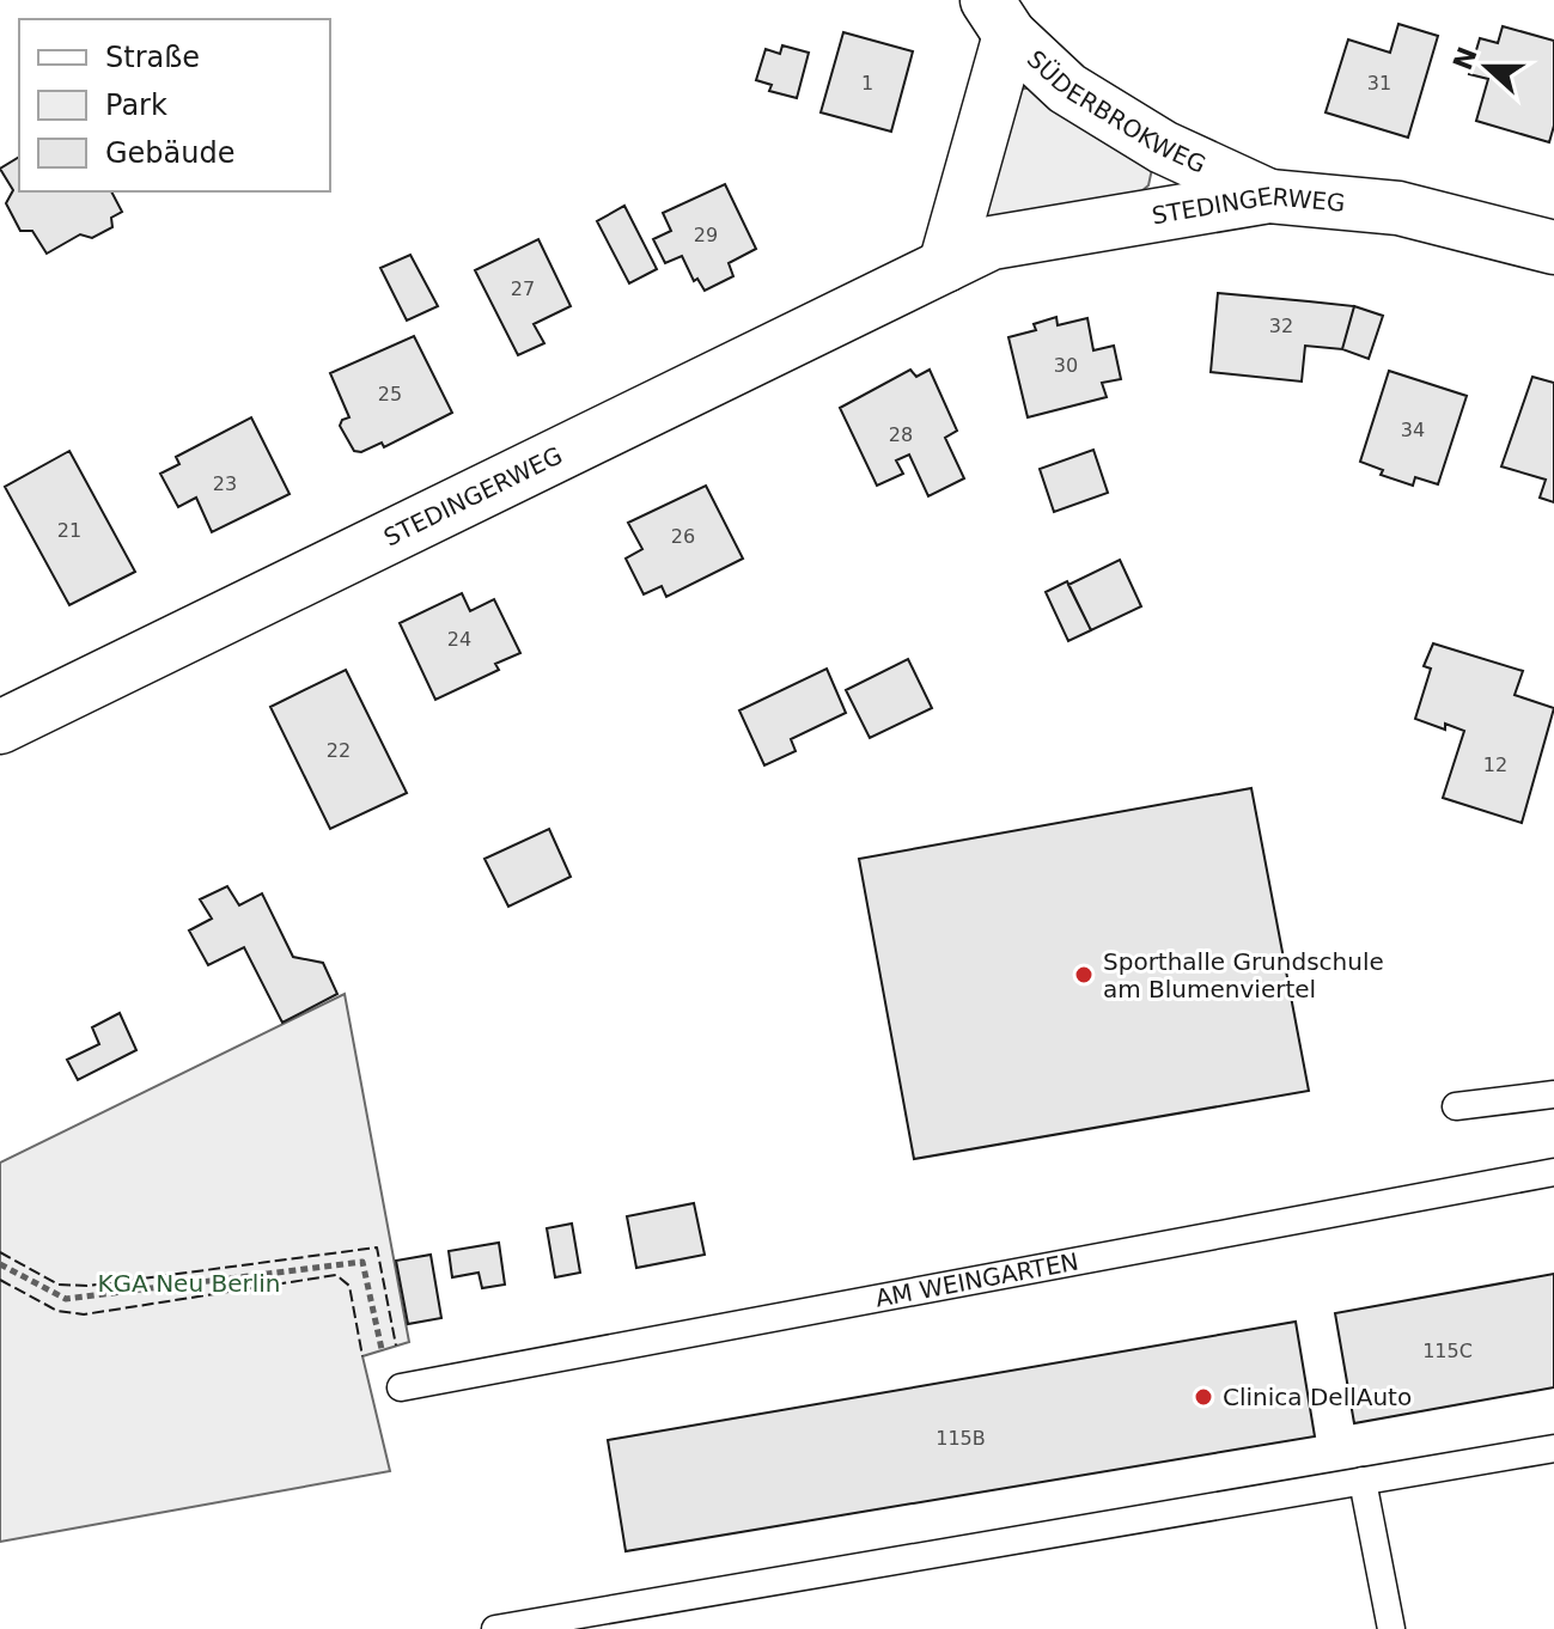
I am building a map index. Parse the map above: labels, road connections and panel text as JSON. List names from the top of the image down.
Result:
{
  "streets": {
    "street": ["SÜDERBROKWEG", "STEDINGERWEG"],
    "lane": ["AM WEINGARTEN"]
  },
  "crossings": [
    ["SÜDERBROKWEG", "STEDINGERWEG"]
  ],
  "parks": ["KGA Neu Berlin"],
  "places": ["Sporthalle Grundschule am Blumenviertel", "Clinica DellAuto"],
  "house_numbers": [
    "1",
    "31",
    "29",
    "27",
    "32",
    "30",
    "25",
    "34",
    "28",
    "23",
    "21",
    "26",
    "24",
    "22",
    "12",
    "115C",
    "115B"
  ],
  "legend": ["Straße", "Park", "Gebäude"],
  "north": "left"
}
